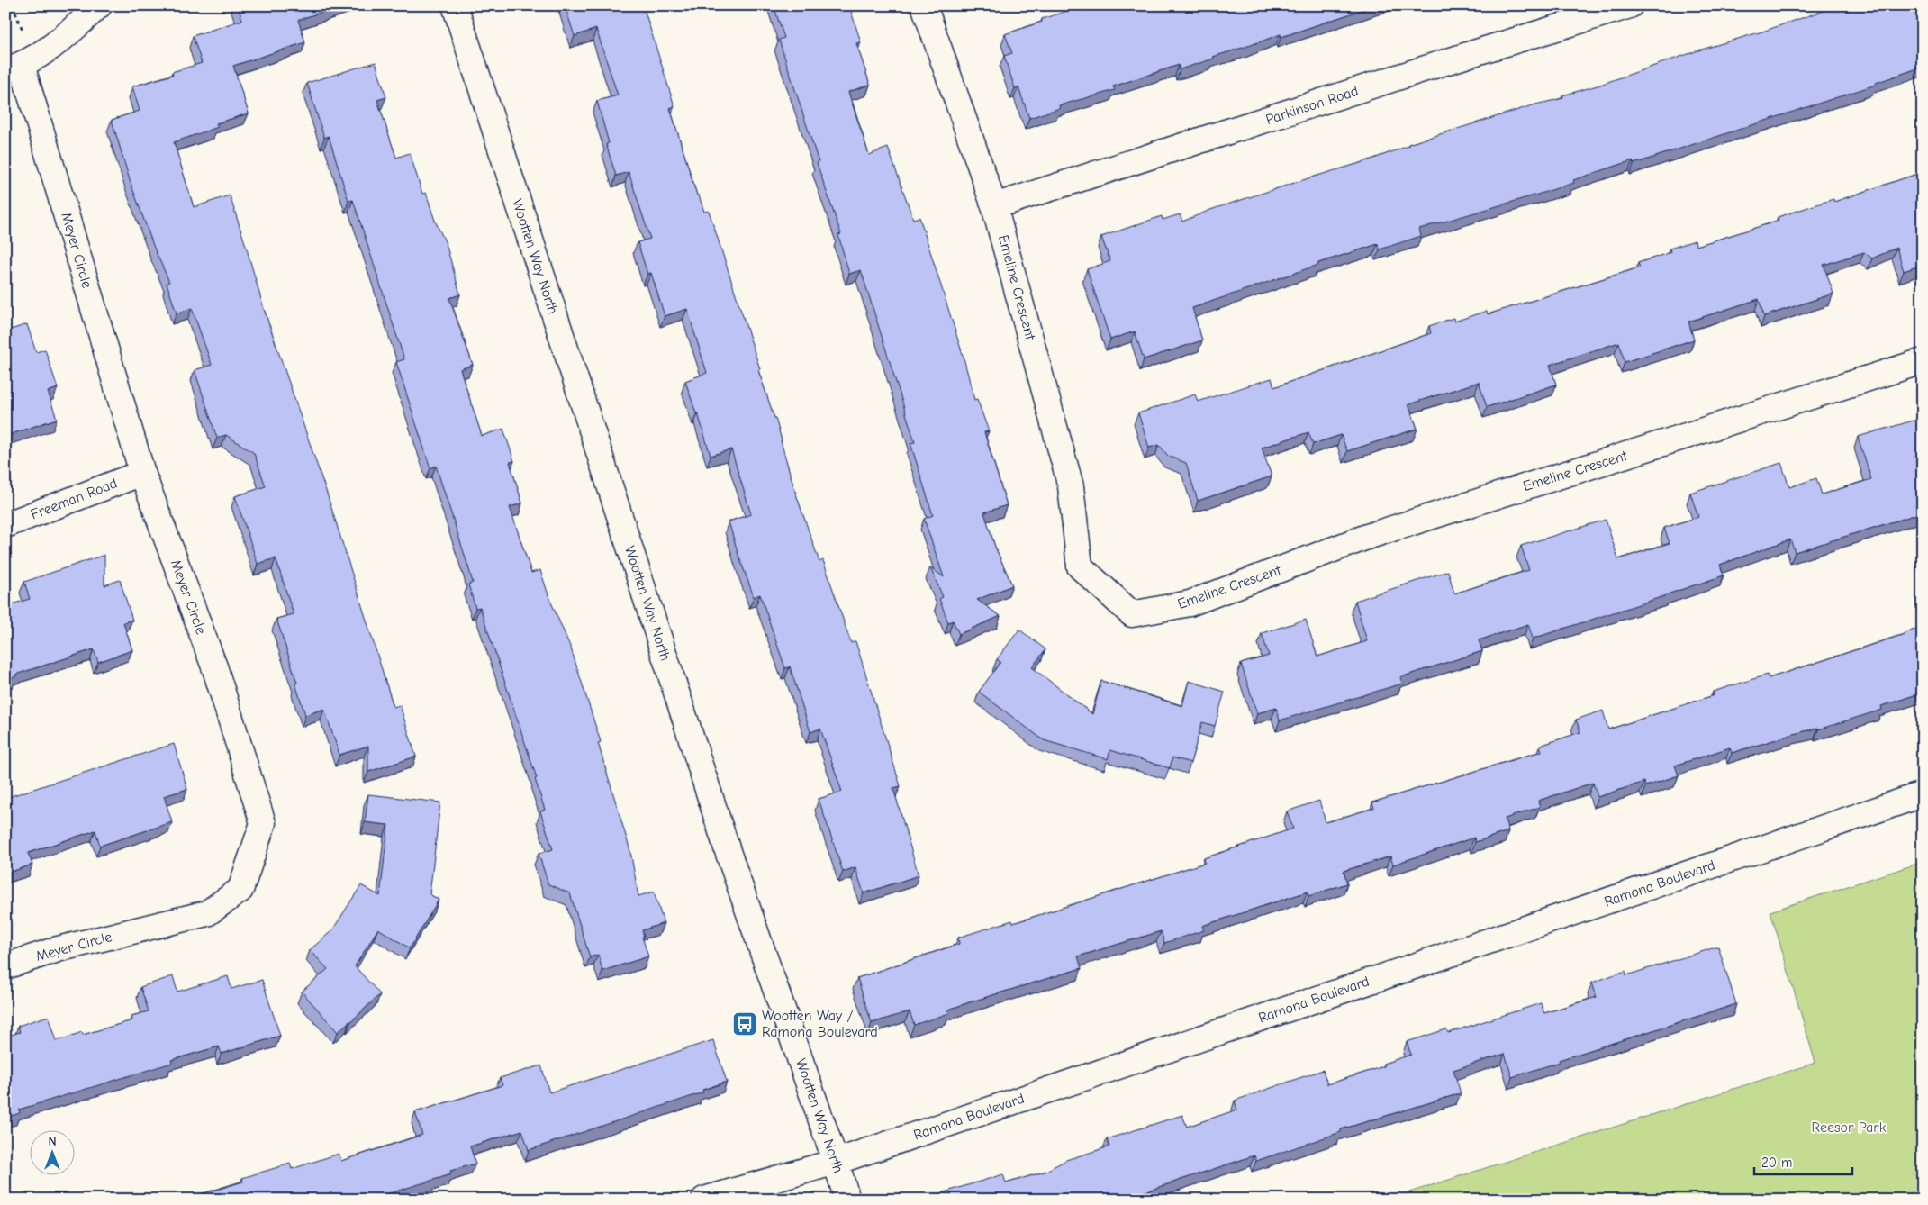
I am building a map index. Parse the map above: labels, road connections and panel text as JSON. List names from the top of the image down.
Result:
{
  "streets": {
    "street": [
      "Parkinson Road",
      "Meyer Circle",
      "Wootten Way North",
      "Emeline Crescent",
      "Freeman Road",
      "Ramona Boulevard"
    ]
  },
  "crossings": [
    ["Parkinson Road", "Emeline Crescent"],
    ["Meyer Circle", "Freeman Road"],
    ["Wootten Way North", "Ramona Boulevard"]
  ],
  "parks": ["Reesor Park"],
  "places": {
    "bus stop": ["Wootten Way / Ramona Boulevard"]
  },
  "scale_bar": "20 m",
  "north": "top"
}
